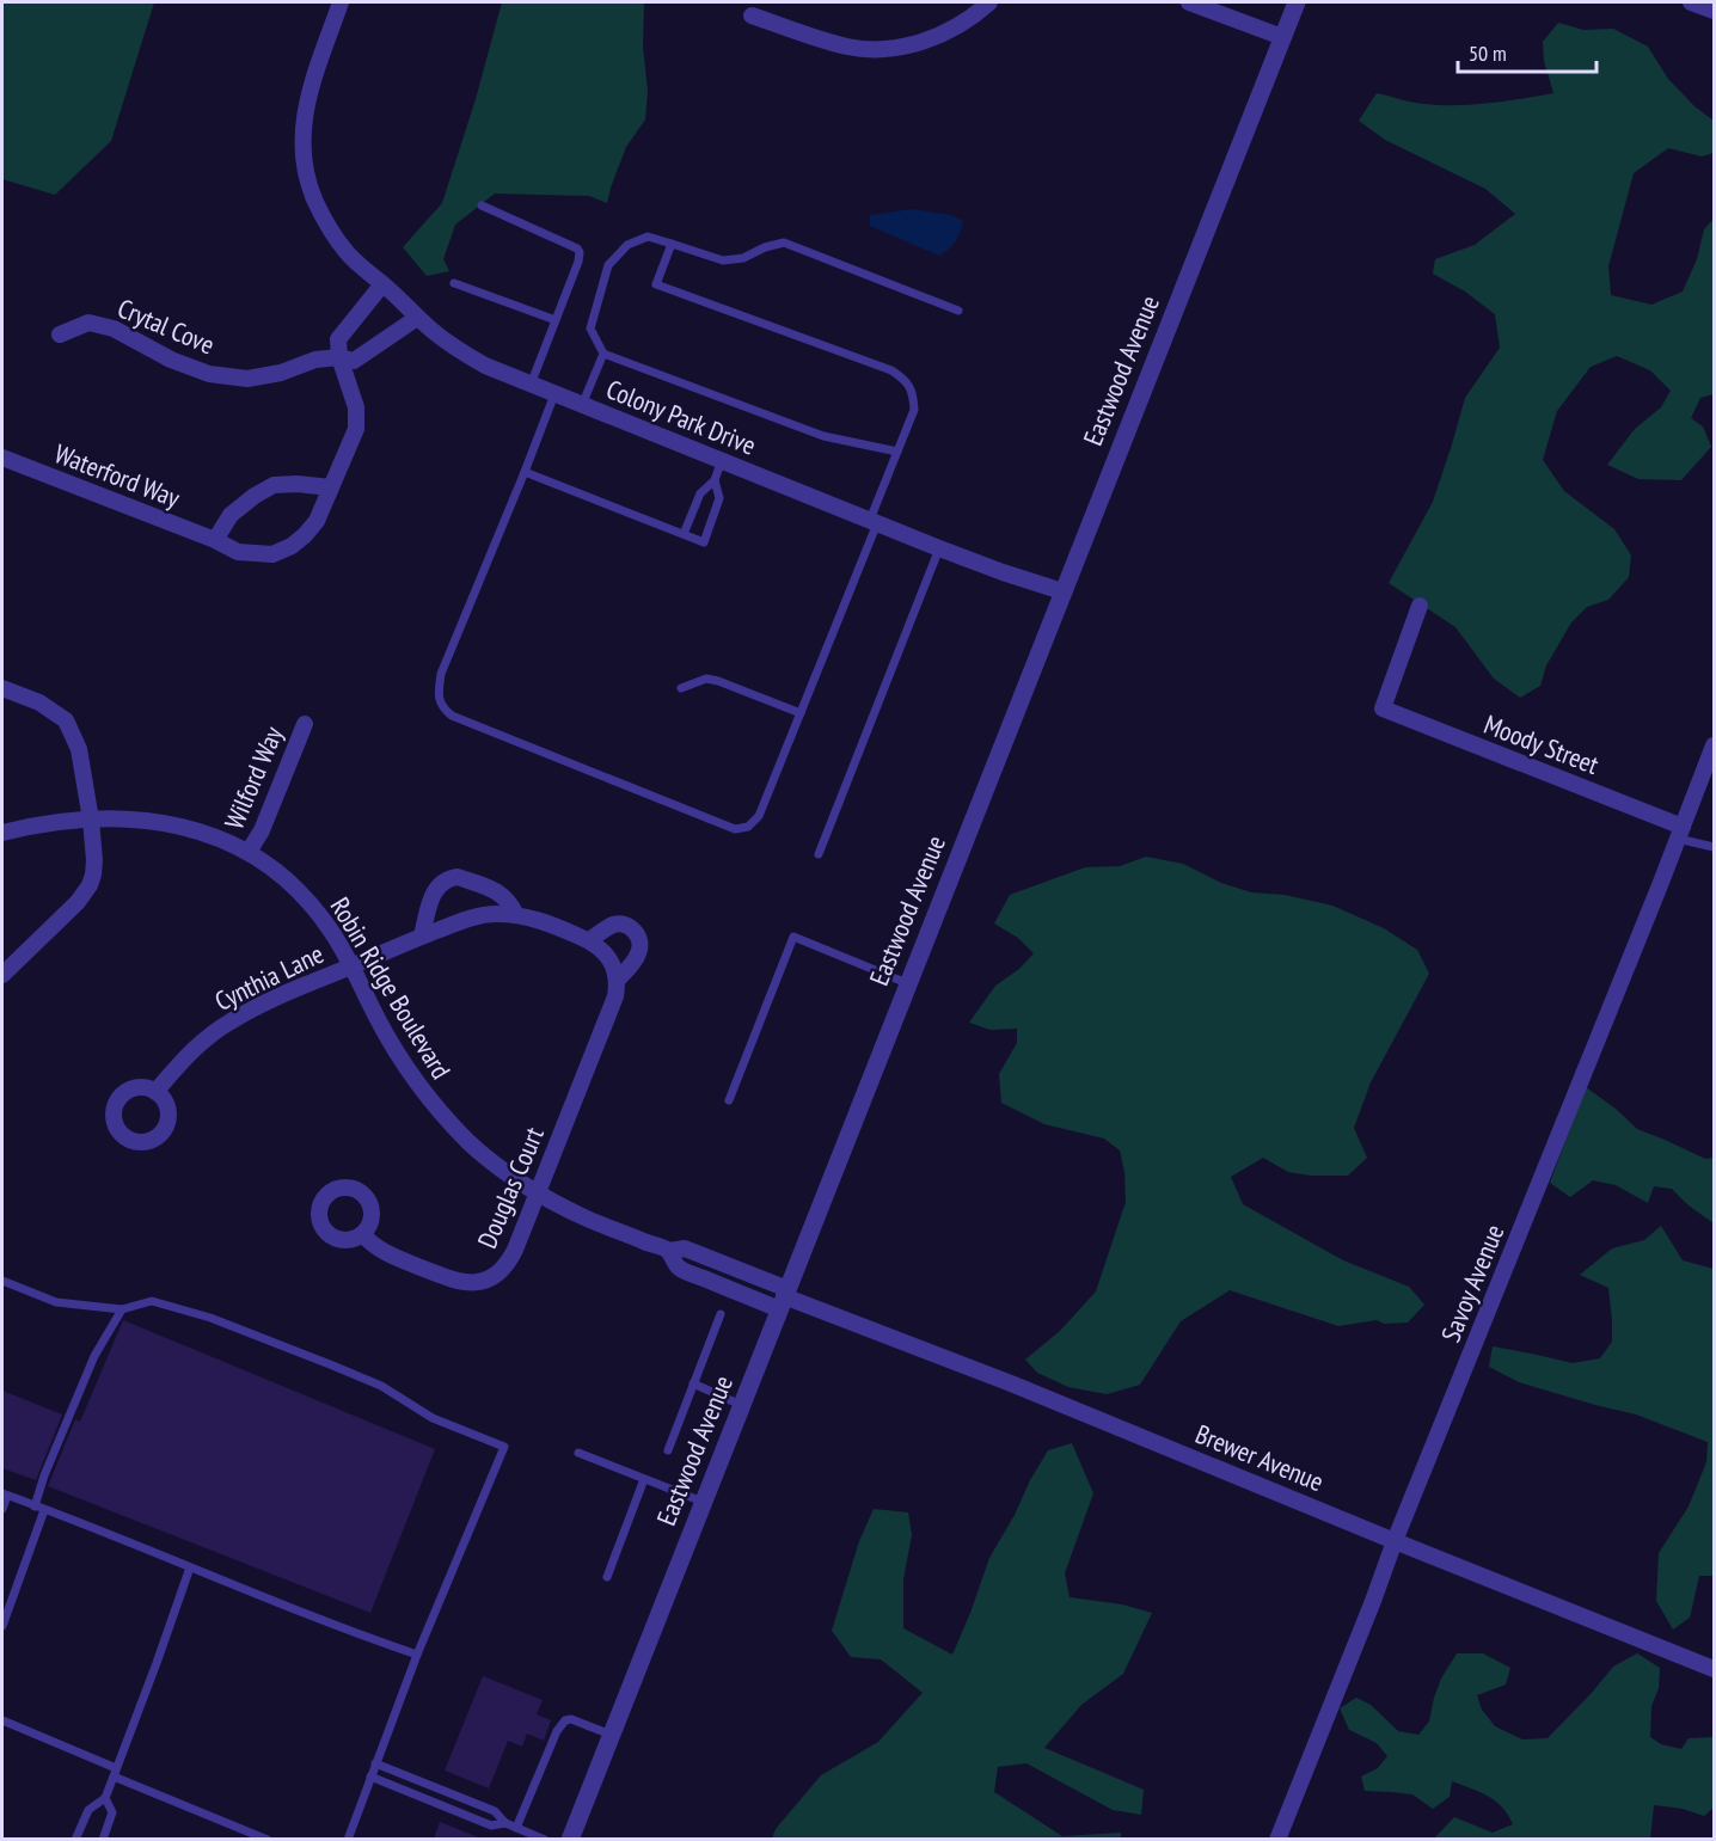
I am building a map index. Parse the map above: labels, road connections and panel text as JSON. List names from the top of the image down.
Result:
{
  "streets": {
    "street": [
      "Crytal Cove",
      "Eastwood Avenue",
      "Colony Park Drive",
      "Waterford Way",
      "Moody Street",
      "Wilford Way",
      "Cynthia Lane",
      "Robin Ridge Boulevard",
      "Douglas Court",
      "Savoy Avenue",
      "Brewer Avenue"
    ]
  },
  "crossings": [
    ["Crytal Cove", "Colony Park Drive"],
    ["Crytal Cove", "Waterford Way"],
    ["Eastwood Avenue", "Colony Park Drive"],
    ["Eastwood Avenue", "Robin Ridge Boulevard"],
    ["Eastwood Avenue", "Brewer Avenue"],
    ["Moody Street", "Savoy Avenue"],
    ["Wilford Way", "Robin Ridge Boulevard"],
    ["Cynthia Lane", "Robin Ridge Boulevard"],
    ["Cynthia Lane", "Douglas Court"],
    ["Robin Ridge Boulevard", "Douglas Court"],
    ["Robin Ridge Boulevard", "Brewer Avenue"],
    ["Savoy Avenue", "Brewer Avenue"]
  ],
  "scale_bar": "50 m"
}
